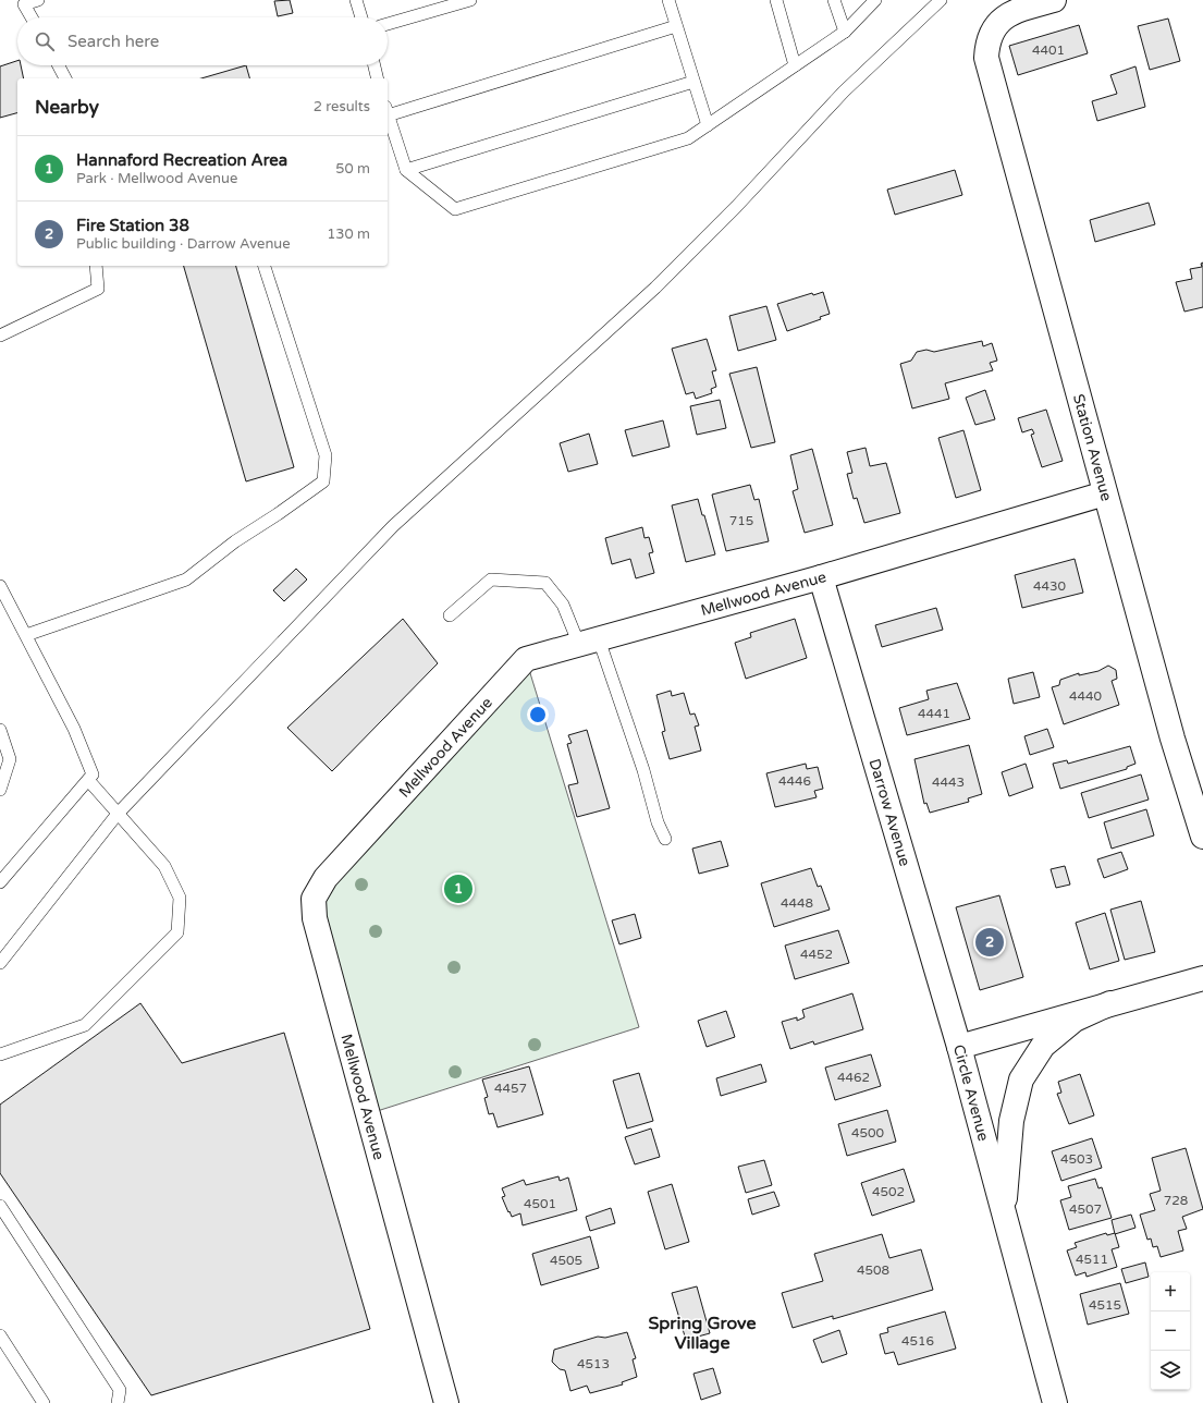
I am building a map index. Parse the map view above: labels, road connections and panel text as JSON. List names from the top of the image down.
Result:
{
  "streets": {
    "street": [
      "Station Avenue",
      "Mellwood Avenue",
      "Darrow Avenue",
      "Circle Avenue"
    ]
  },
  "crossings": [
    ["Station Avenue", "Mellwood Avenue"],
    ["Mellwood Avenue", "Darrow Avenue"],
    ["Darrow Avenue", "Circle Avenue"]
  ],
  "districts": ["Spring Grove Village"],
  "house_numbers": [
    "4401",
    "715",
    "4430",
    "4440",
    "4441",
    "4446",
    "4443",
    "4448",
    "4452",
    "4462",
    "4457",
    "4500",
    "4503",
    "4502",
    "728",
    "4501",
    "4507",
    "4511",
    "4505",
    "4508",
    "4515",
    "4516",
    "4513"
  ],
  "page": {
    "search": "Search here",
    "heading": ["Nearby", "2 results"],
    "list": [
      {
        "mark": "1",
        "name": "Hannaford Recreation Area",
        "note": "Park · Mellwood Avenue",
        "value": "50 m"
      },
      {
        "mark": "2",
        "name": "Fire Station 38",
        "note": "Public building · Darrow Avenue",
        "value": "130 m"
      }
    ],
    "pins": ["1", "2"],
    "map_buttons": ["+", "−"]
  }
}
